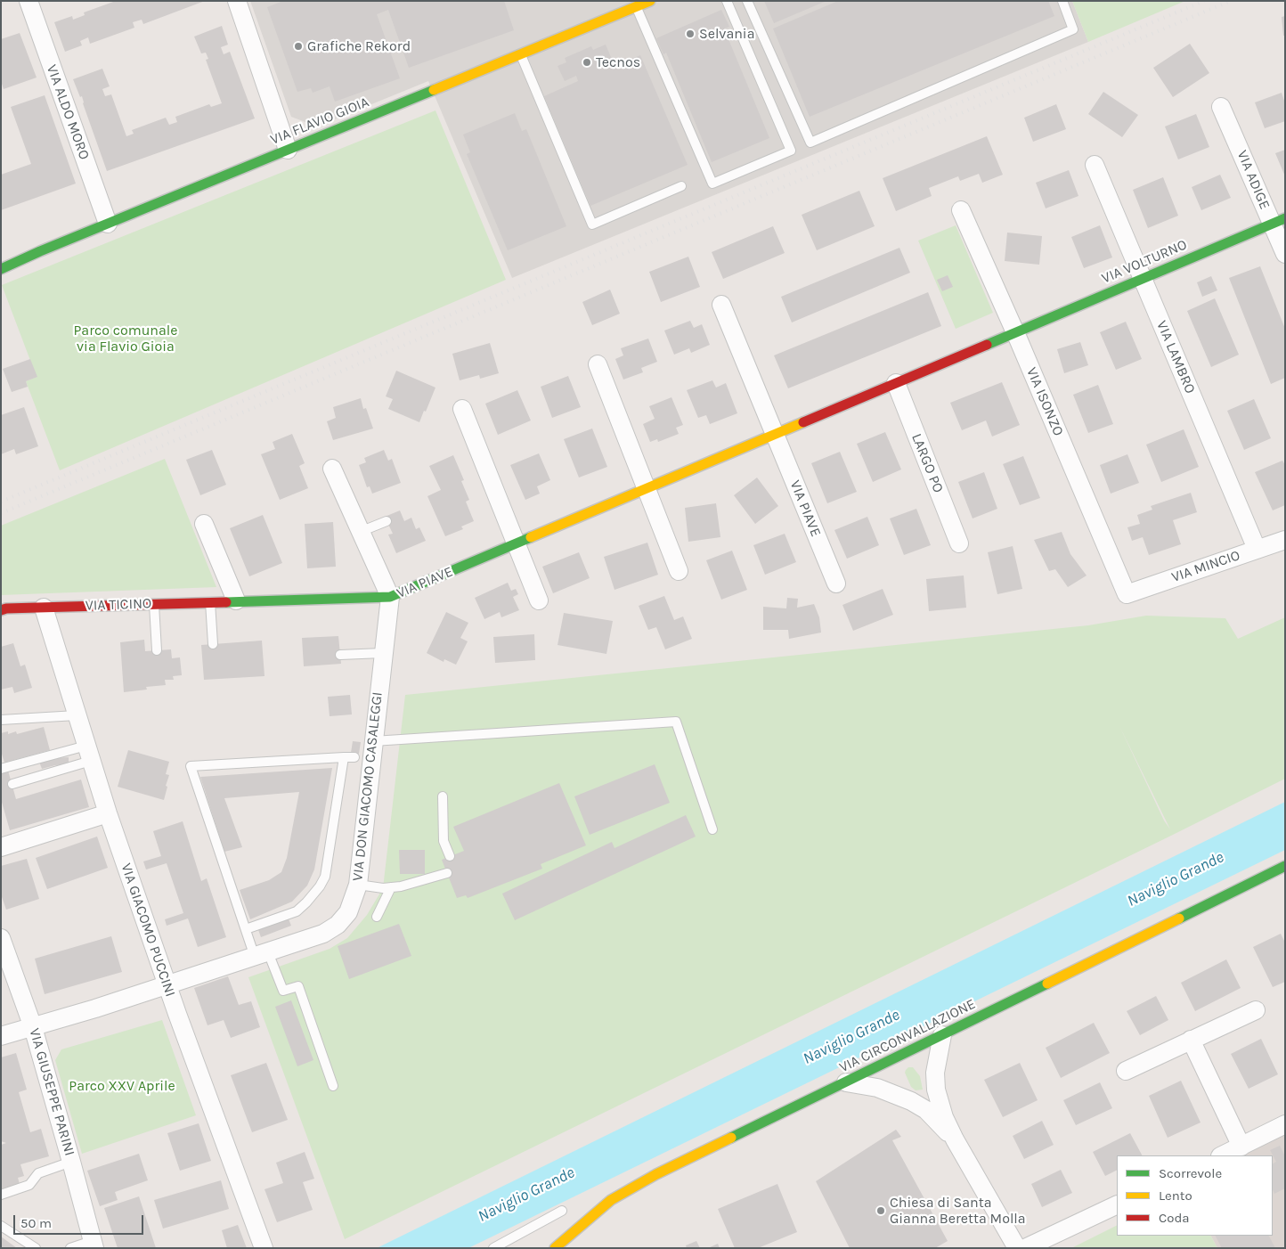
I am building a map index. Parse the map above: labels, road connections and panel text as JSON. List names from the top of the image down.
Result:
{
  "streets": {
    "street": [
      "VIA ALDO MORO",
      "VIA FLAVIO GIOIA",
      "VIA ADIGE",
      "VIA VOLTURNO",
      "VIA LAMBRO",
      "VIA ISONZO",
      "LARGO PO",
      "VIA PIAVE",
      "VIA MINCIO",
      "VIA TICINO",
      "VIA DON GIACOMO CASALEGGI",
      "VIA GIACOMO PUCCINI",
      "VIA CIRCONVALLAZIONE",
      "VIA GIUSEPPE PARINI"
    ]
  },
  "crossings": [
    ["VIA ALDO MORO", "VIA FLAVIO GIOIA"],
    ["VIA ADIGE", "VIA VOLTURNO"],
    ["VIA VOLTURNO", "VIA LAMBRO"],
    ["VIA VOLTURNO", "VIA ISONZO"],
    ["VIA LAMBRO", "VIA MINCIO"],
    ["VIA ISONZO", "VIA MINCIO"],
    ["VIA PIAVE", "VIA TICINO"],
    ["VIA PIAVE", "VIA DON GIACOMO CASALEGGI"],
    ["VIA TICINO", "VIA DON GIACOMO CASALEGGI"],
    ["VIA TICINO", "VIA GIACOMO PUCCINI"],
    ["VIA DON GIACOMO CASALEGGI", "VIA GIACOMO PUCCINI"],
    ["VIA DON GIACOMO CASALEGGI", "VIA GIUSEPPE PARINI"]
  ],
  "water": ["Naviglio Grande"],
  "parks": ["Parco comunale via Flavio Gioia", "Parco XXV Aprile"],
  "places": [
    "Selvania",
    "Grafiche Rekord",
    "Tecnos",
    "Chiesa di Santa Gianna Beretta Molla"
  ],
  "legend": ["Scorrevole", "Lento", "Coda"],
  "scale_bar": "50 m"
}
